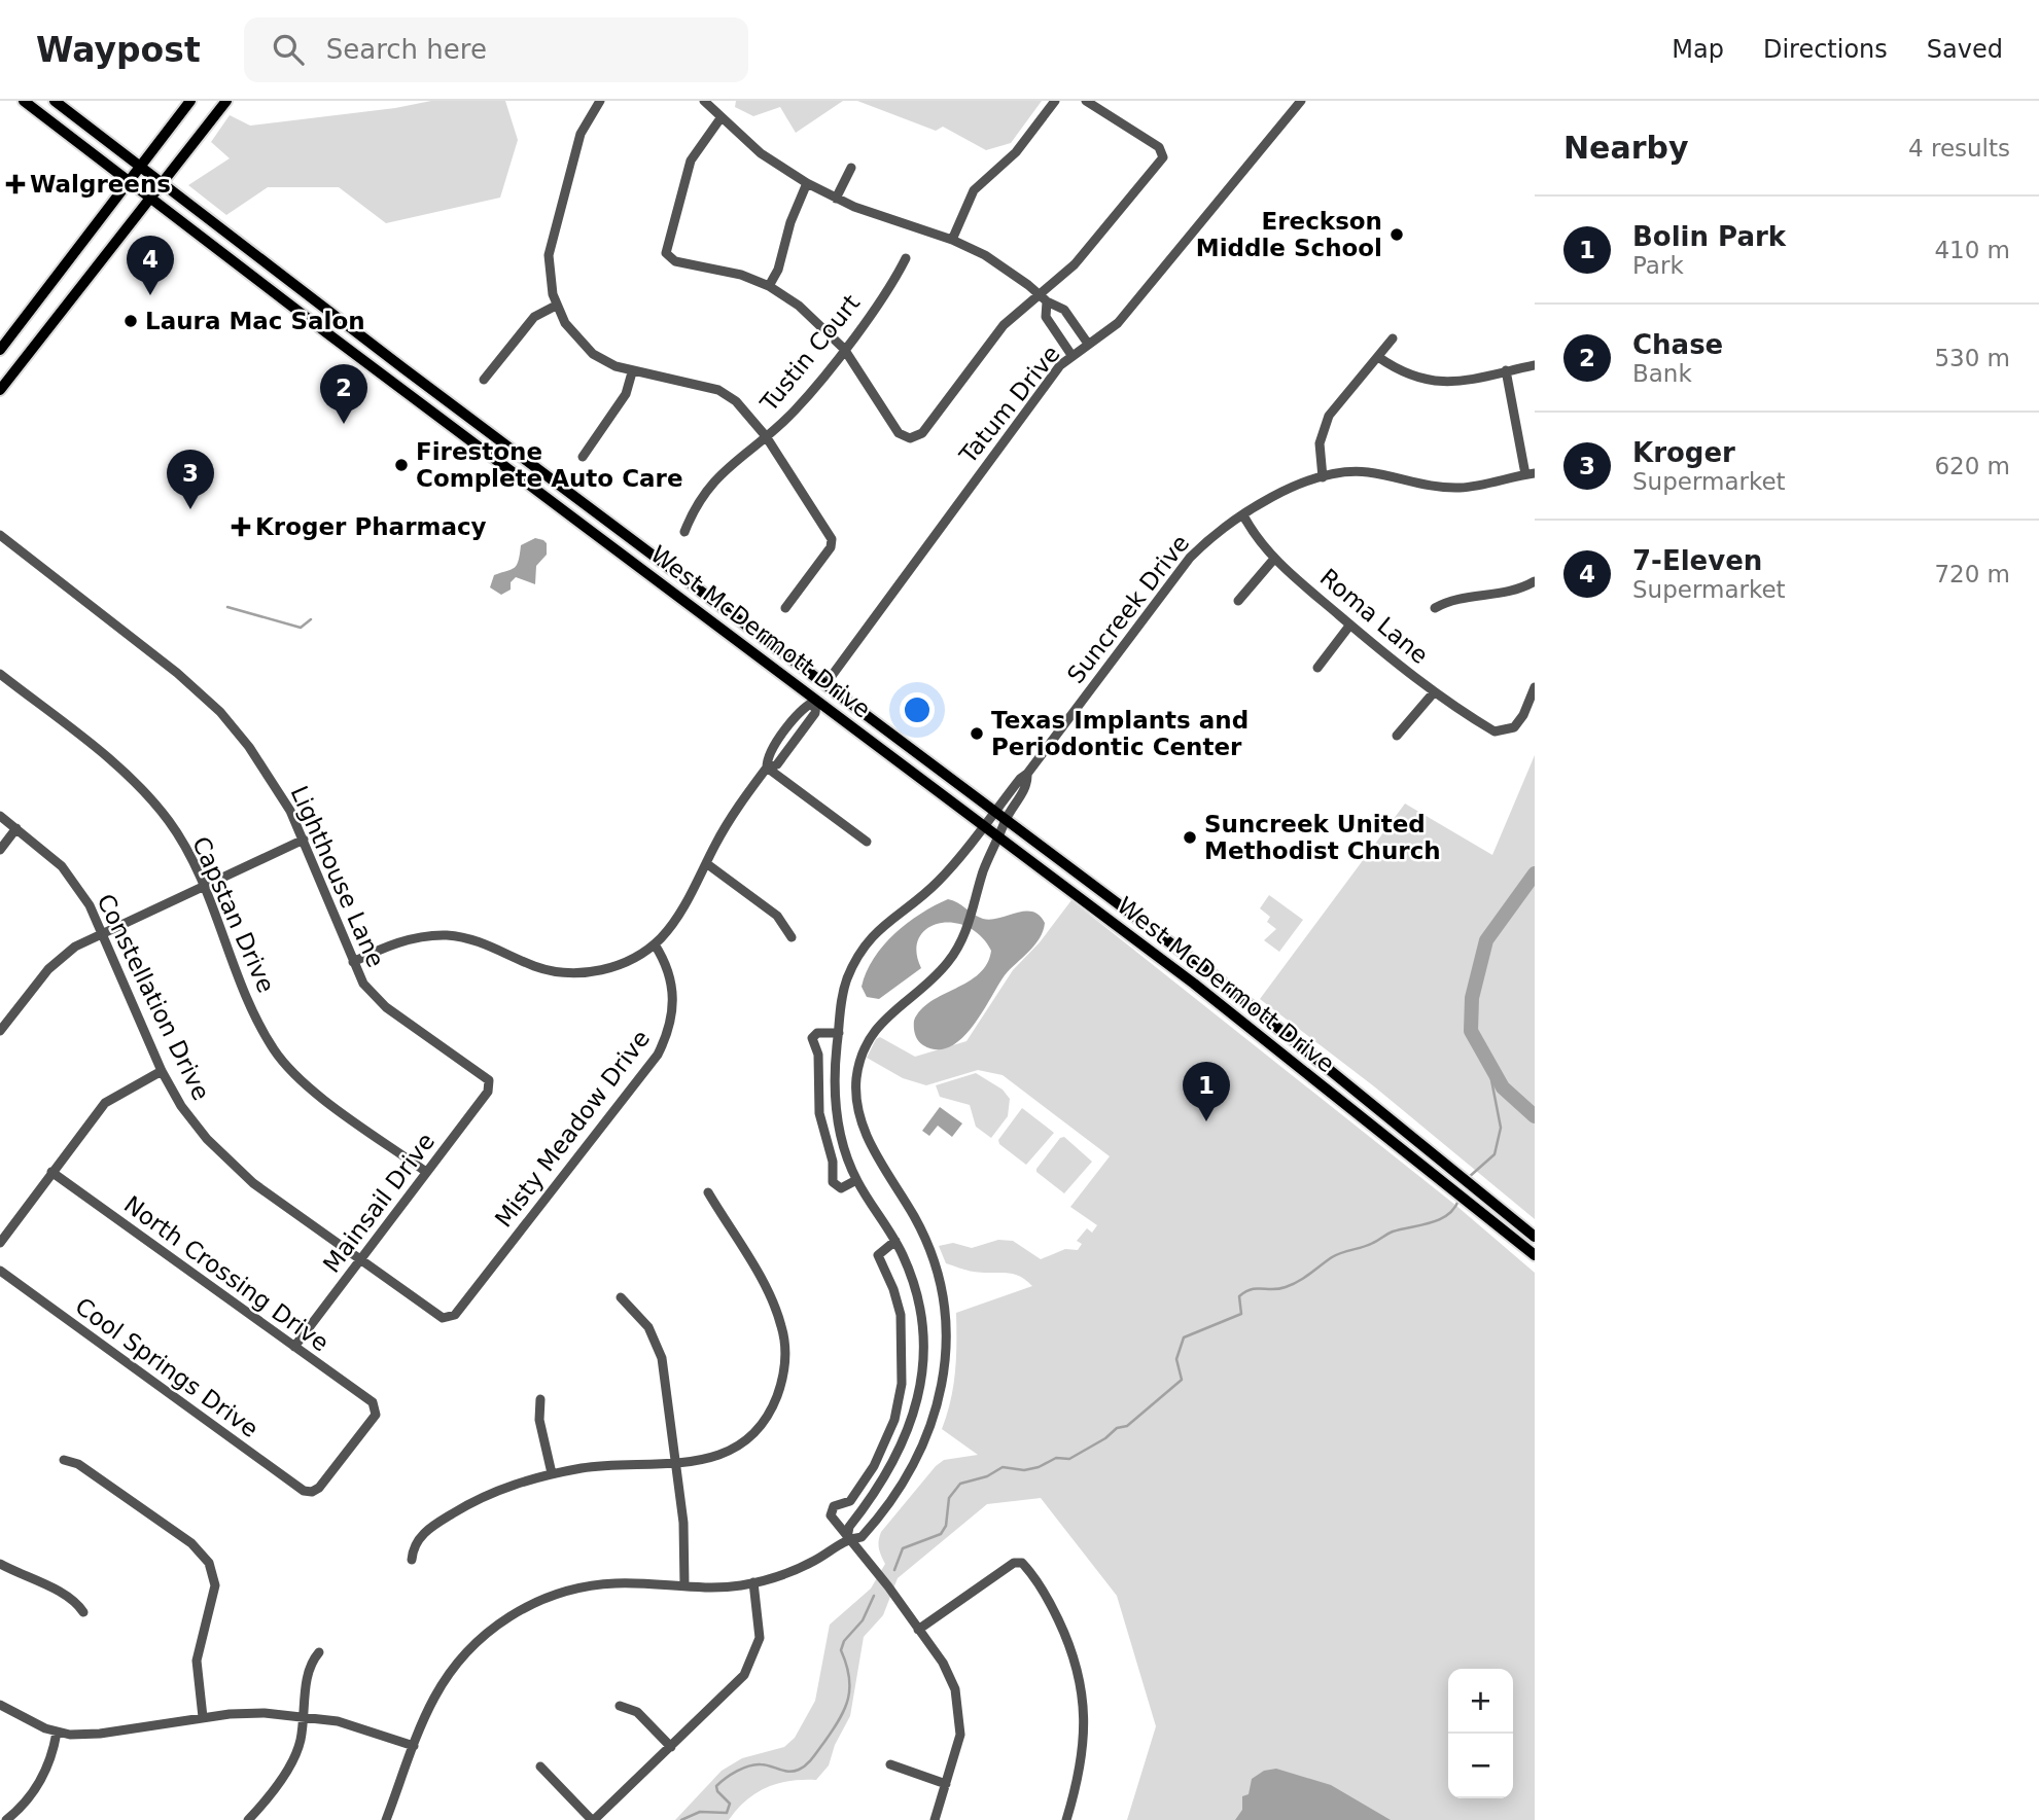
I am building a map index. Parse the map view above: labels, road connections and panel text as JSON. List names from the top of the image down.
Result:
{
  "streets": {
    "main road": ["West McDermott Drive"],
    "street": [
      "Tustin Court",
      "Tatum Drive",
      "Suncreek Drive",
      "Roma Lane",
      "Lighthouse Lane",
      "Capstan Drive",
      "Constellation Drive",
      "Misty Meadow Drive",
      "Mainsail Drive",
      "North Crossing Drive",
      "Cool Springs Drive"
    ]
  },
  "crossings": [
    ["Tatum Drive", "West McDermott Drive"],
    ["Suncreek Drive", "Roma Lane"],
    ["Suncreek Drive", "West McDermott Drive"],
    ["Lighthouse Lane", "Mainsail Drive"],
    ["Capstan Drive", "Mainsail Drive"],
    ["Constellation Drive", "Misty Meadow Drive"],
    ["Constellation Drive", "Mainsail Drive"],
    ["Mainsail Drive", "North Crossing Drive"],
    ["North Crossing Drive", "Cool Springs Drive"]
  ],
  "places": {
    "health": ["Walgreens", "Kroger Pharmacy"],
    "other": [
      "Ereckson Middle School",
      "Laura Mac Salon",
      "Firestone Complete Auto Care",
      "Texas Implants and Periodontic Center",
      "Suncreek United Methodist Church"
    ]
  },
  "page": {
    "header": "Waypost",
    "search": "Search here",
    "nav": ["Map", "Directions", "Saved"],
    "heading": ["Nearby", "4 results"],
    "list": [
      {
        "mark": "1",
        "name": "Bolin Park",
        "note": "Park",
        "value": "410 m"
      },
      {
        "mark": "2",
        "name": "Chase",
        "note": "Bank",
        "value": "530 m"
      },
      {
        "mark": "3",
        "name": "Kroger",
        "note": "Supermarket",
        "value": "620 m"
      },
      {
        "mark": "4",
        "name": "7-Eleven",
        "note": "Supermarket",
        "value": "720 m"
      }
    ],
    "pins": [
      "4",
      "2",
      "3",
      "1"
    ],
    "map_buttons": ["+", "−"]
  }
}
